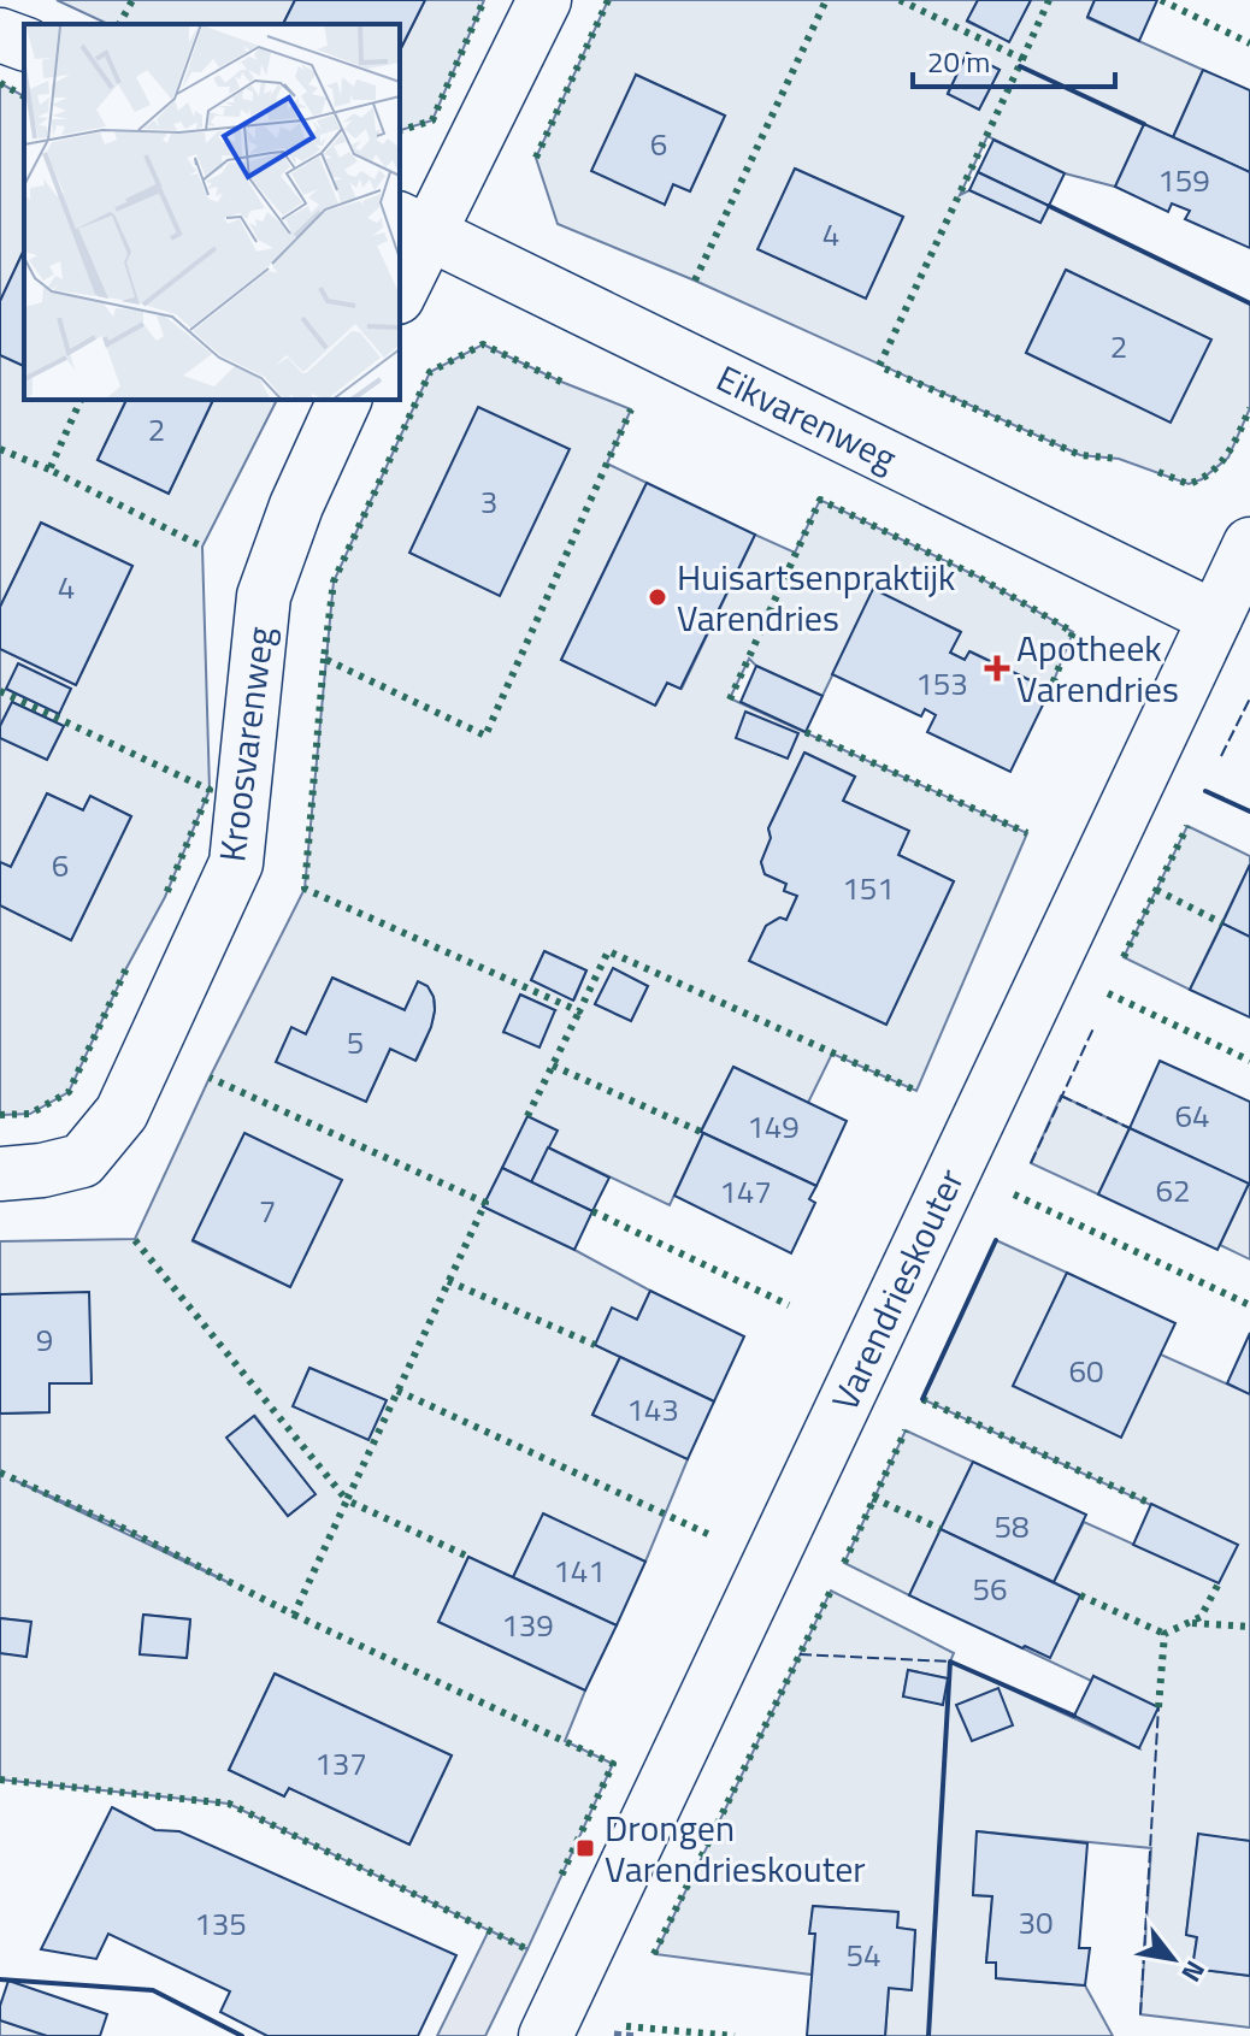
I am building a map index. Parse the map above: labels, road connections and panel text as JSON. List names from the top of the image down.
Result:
{
  "streets": {
    "street": ["Eikvarenweg", "Kroosvarenweg", "Varendrieskouter"]
  },
  "crossings": [
    ["Eikvarenweg", "Varendrieskouter"]
  ],
  "places": {
    "other": ["Huisartsenpraktijk Varendries"],
    "health": ["Apotheek Varendries"],
    "transit": ["Drongen Varendrieskouter"]
  },
  "house_numbers": [
    "6",
    "159",
    "4",
    "2",
    "2",
    "3",
    "4",
    "153",
    "6",
    "151",
    "5",
    "64",
    "149",
    "62",
    "147",
    "7",
    "9",
    "60",
    "143",
    "58",
    "141",
    "56",
    "139",
    "137",
    "30",
    "135",
    "54"
  ],
  "scale_bar": "20 m",
  "north": "bottom right"
}
